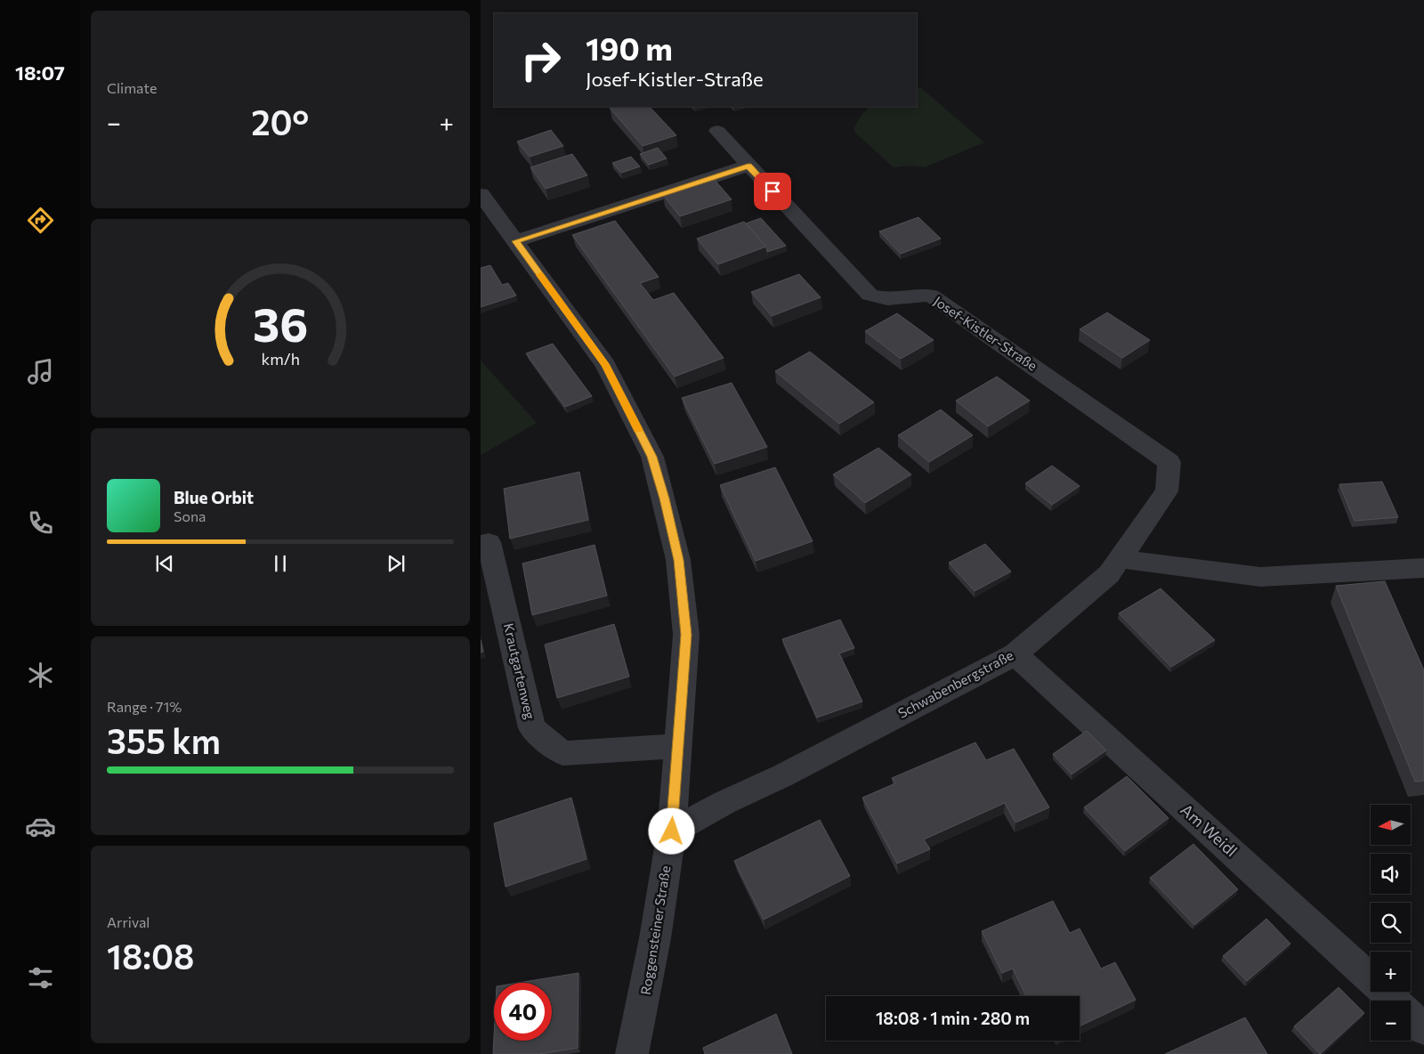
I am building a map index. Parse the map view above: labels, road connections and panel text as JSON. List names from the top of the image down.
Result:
{
  "streets": {
    "street": [
      "Josef-Kistler-Straße",
      "Krautgartenweg",
      "Schwabenbergstraße",
      "Am Weidl",
      "Roggensteiner Straße"
    ]
  },
  "crossings": [
    ["Josef-Kistler-Straße", "Schwabenbergstraße"],
    ["Krautgartenweg", "Roggensteiner Straße"],
    ["Schwabenbergstraße", "Am Weidl"],
    ["Schwabenbergstraße", "Roggensteiner Straße"]
  ],
  "north": "left",
  "page": {
    "tabs": "18:07",
    "tile": [
      "Climate",
      ["Range · 71%", "355 km"],
      ["Arrival", "18:08"]
    ],
    "turn": ["190 m", "Josef-Kistler-Straße"],
    "heat": ["−", "20°", "+"],
    "song": ["Blue Orbit", "Sona"],
    "map_buttons": ["+", "−"],
    "limit": "40",
    "trip": "18:08 · 1 min · 280 m",
    "gauge": ["36", "km/h"]
  }
}
